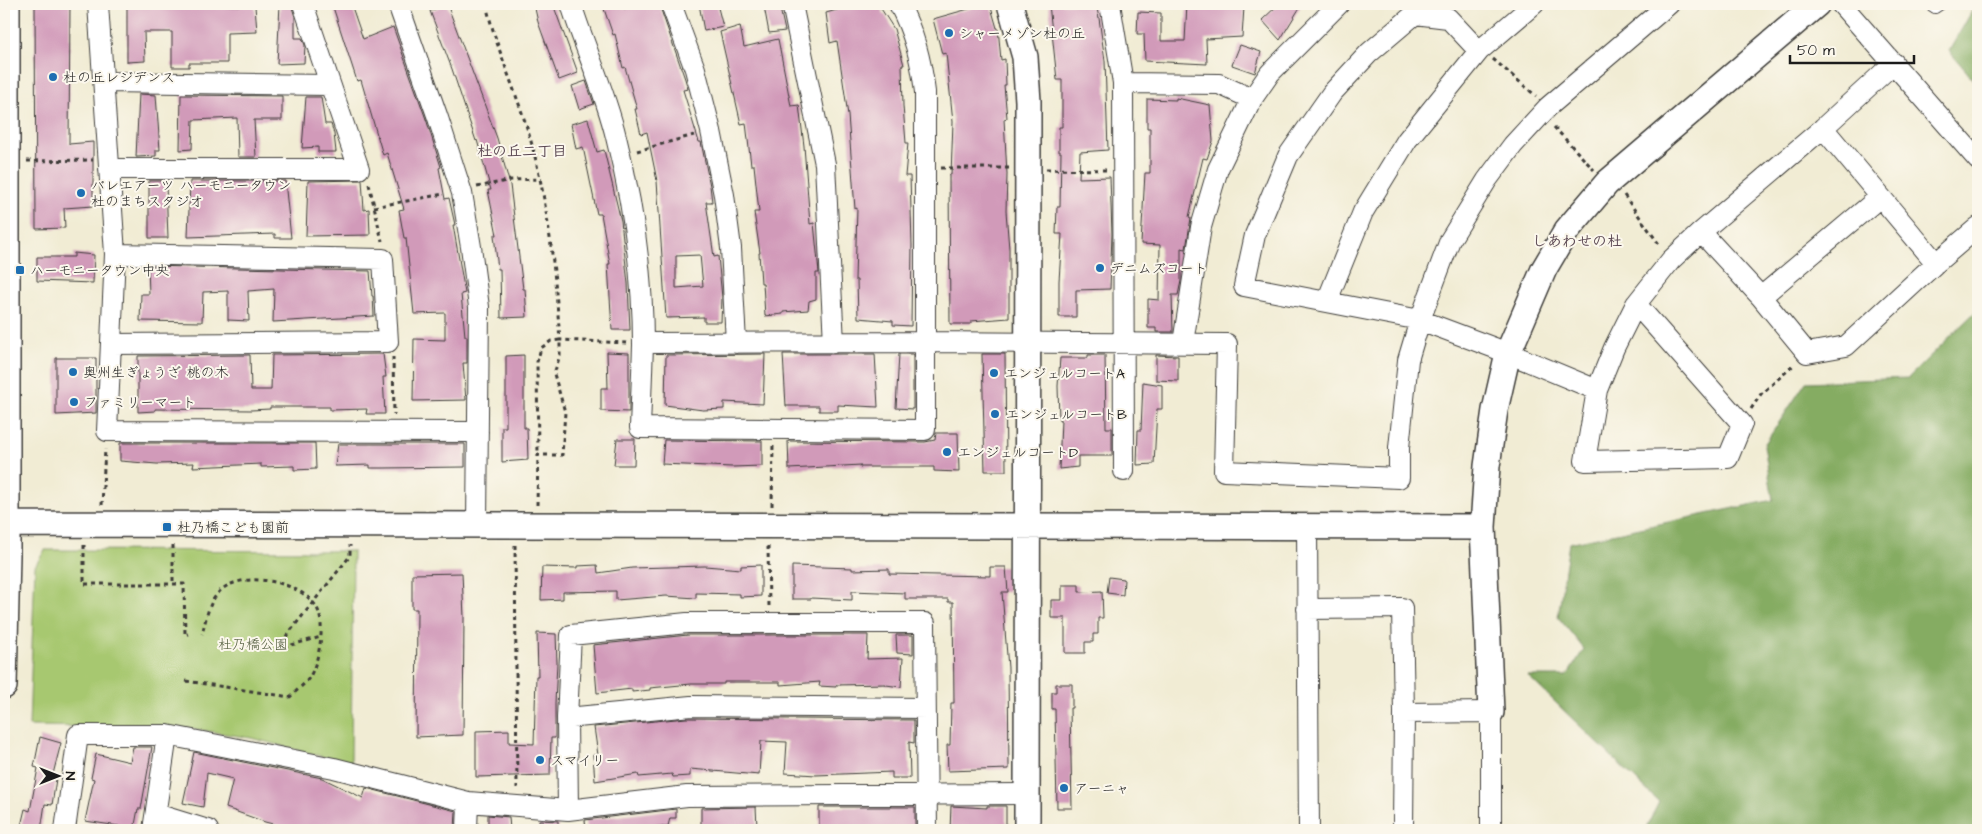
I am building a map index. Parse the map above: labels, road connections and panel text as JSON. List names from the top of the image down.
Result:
{
  "districts": ["杜の丘二丁目", "しあわせの杜"],
  "parks": ["杜乃橋公園"],
  "places": {
    "other": [
      "シャーメゾン杜の丘",
      "杜の丘レジデンス",
      "バレエアーツ ハーモニータウン 杜のまちスタジオ",
      "デニムズコート",
      "奥州生ぎょうざ 桃の木",
      "エンジェルコートA",
      "ファミリーマート",
      "エンジェルコートB",
      "エンジェルコートD",
      "スマイリー",
      "アーニャ"
    ],
    "transit": ["ハーモニータウン中央", "杜乃橋こども園前"]
  },
  "scale_bar": "50 m",
  "north": "right"
}
